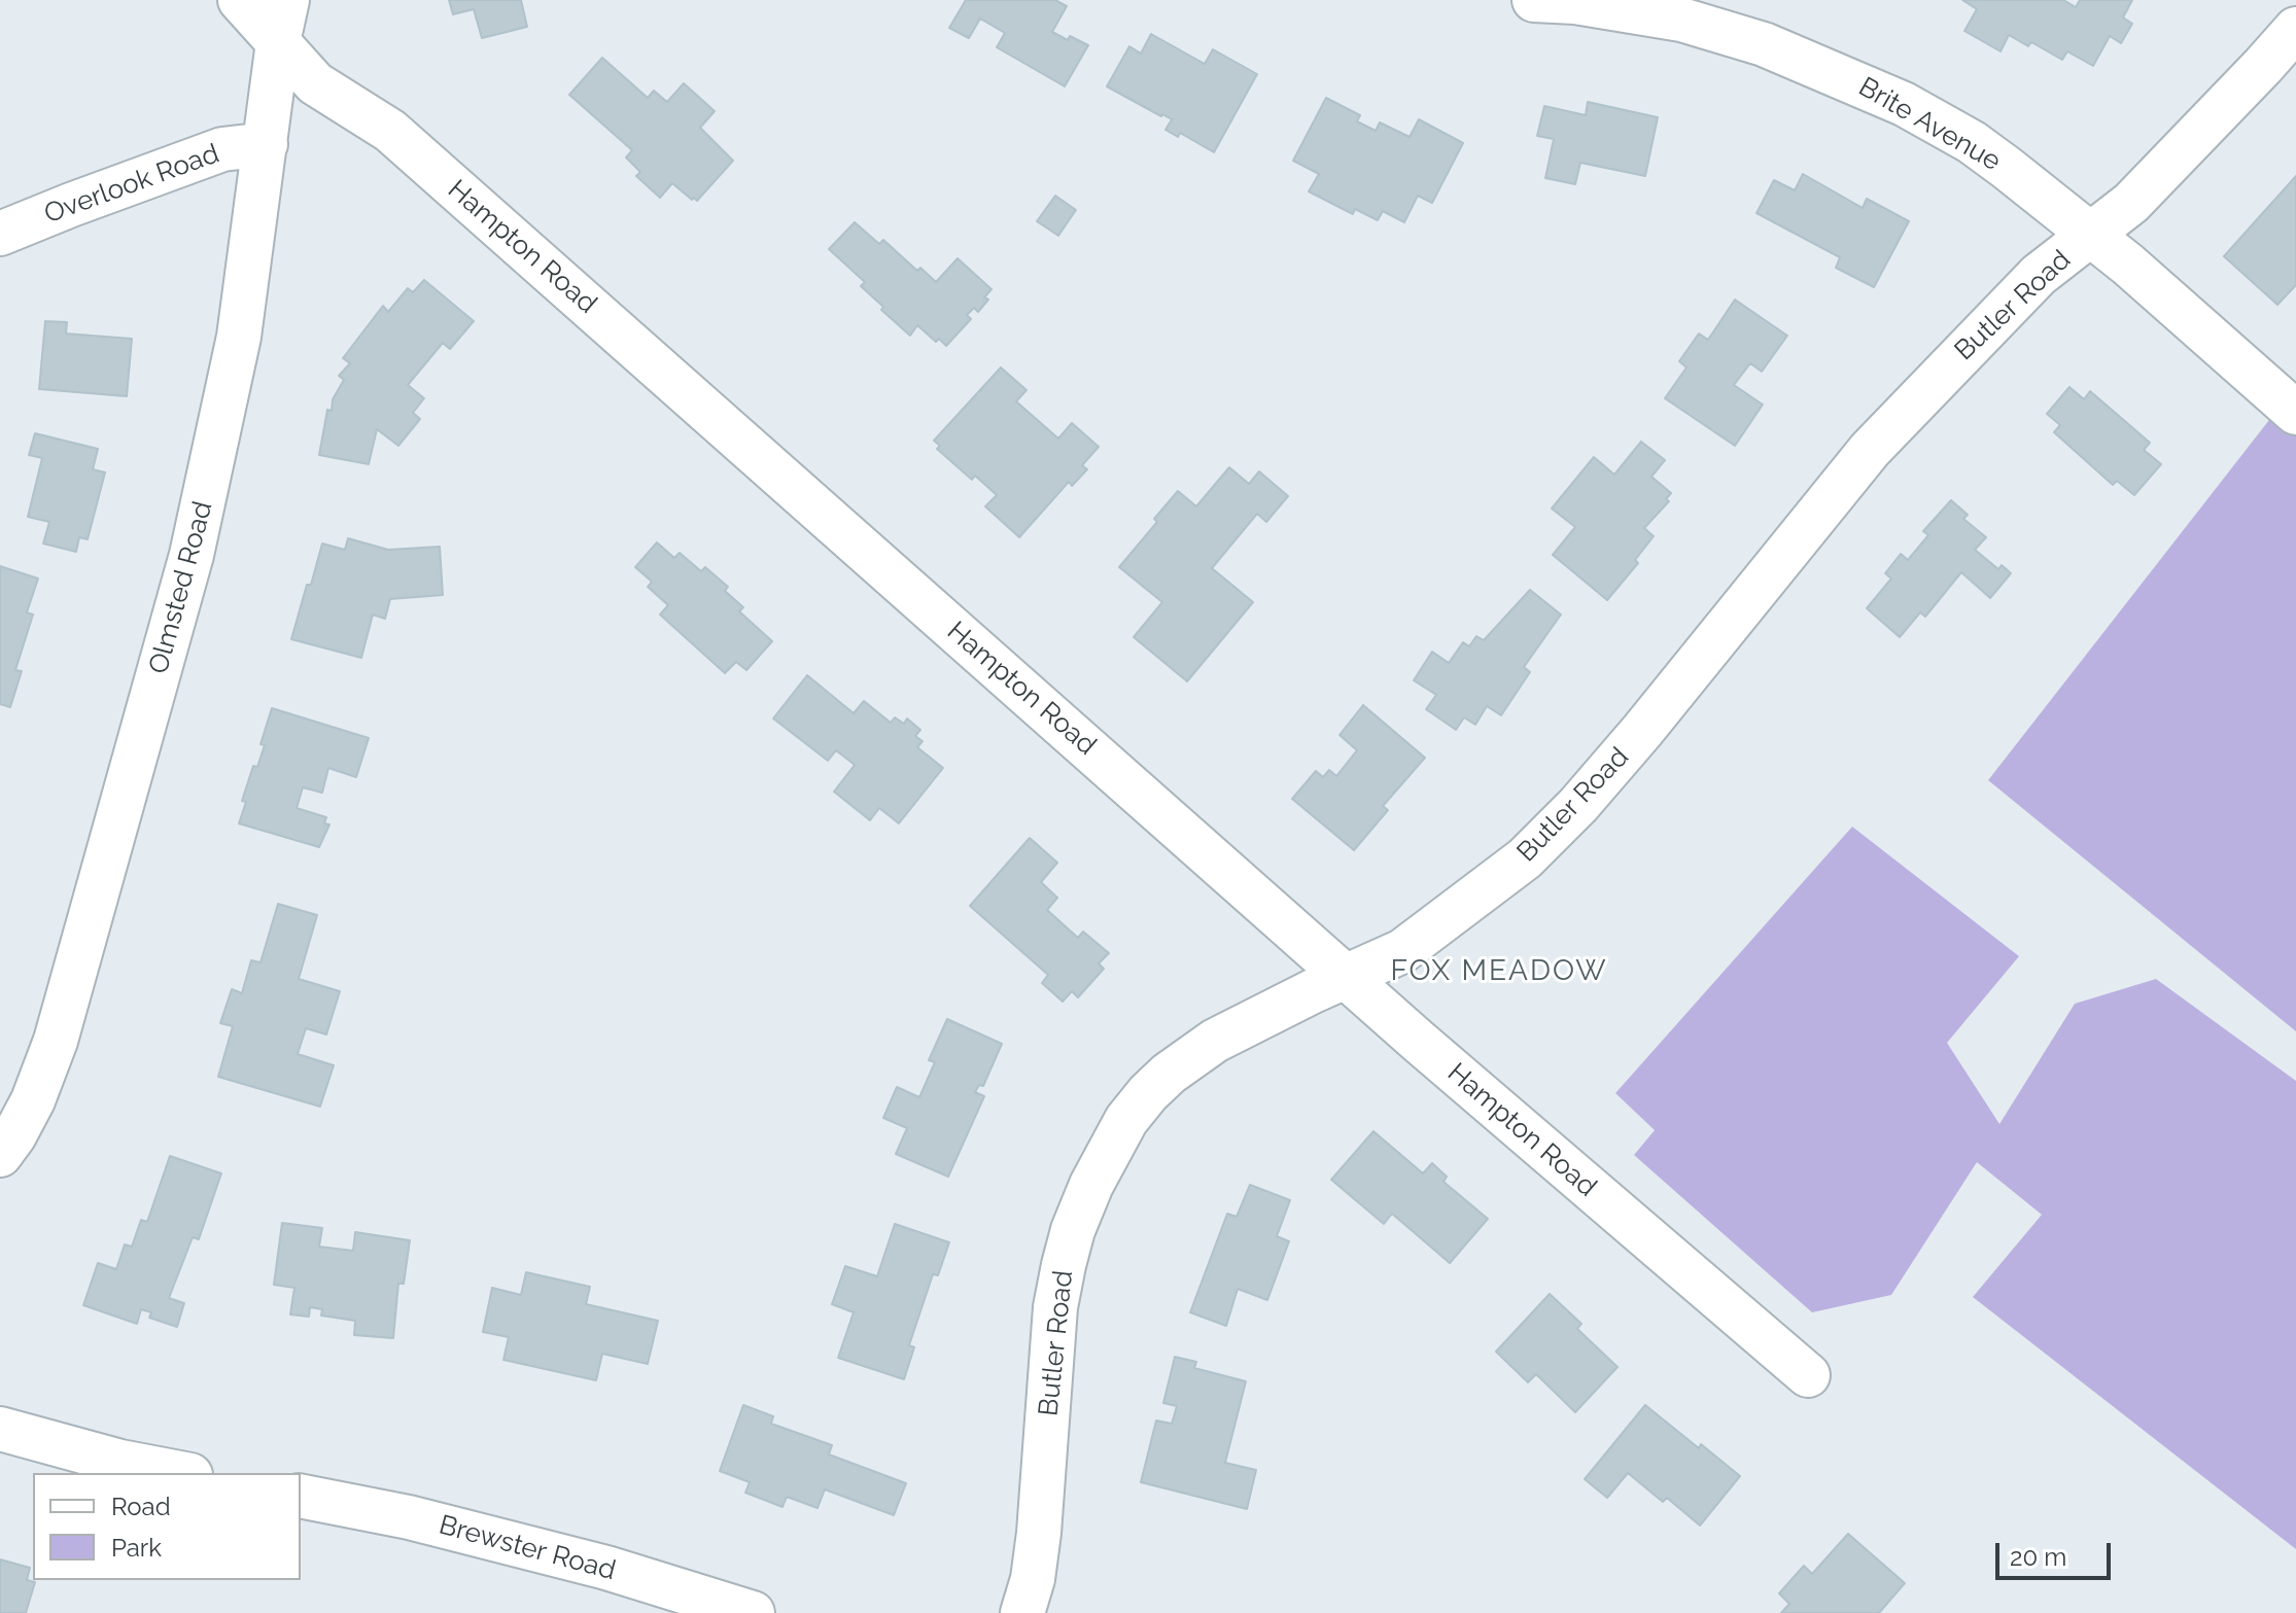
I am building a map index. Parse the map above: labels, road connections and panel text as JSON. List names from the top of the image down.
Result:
{
  "streets": {
    "street": [
      "Brite Avenue",
      "Overlook Road",
      "Hampton Road",
      "Butler Road",
      "Olmsted Road",
      "Brewster Road"
    ]
  },
  "crossings": [
    ["Brite Avenue", "Butler Road"],
    ["Overlook Road", "Olmsted Road"],
    ["Hampton Road", "Butler Road"],
    ["Hampton Road", "Olmsted Road"]
  ],
  "districts": ["FOX MEADOW"],
  "legend": ["Road", "Park"],
  "scale_bar": "20 m"
}
